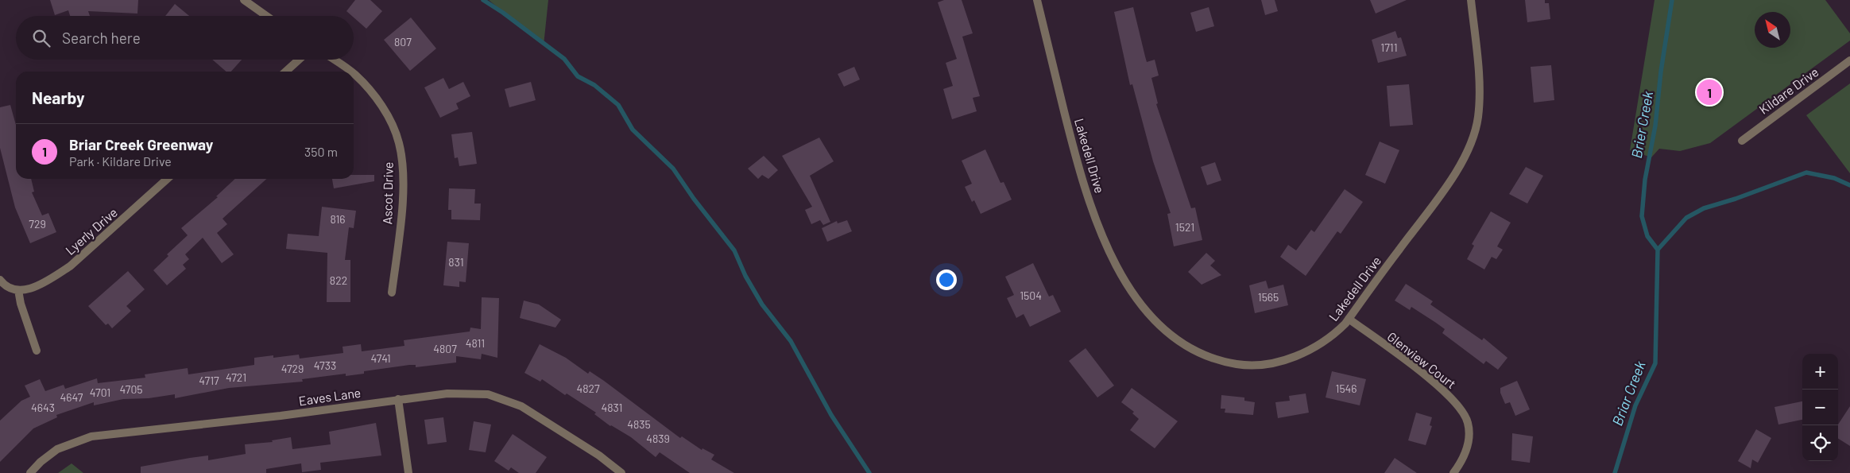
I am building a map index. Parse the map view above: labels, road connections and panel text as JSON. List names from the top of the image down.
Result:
{
  "streets": {
    "street": [
      "Kildare Drive",
      "Lakedell Drive",
      "Ascot Drive",
      "Lyerly Drive",
      "Glenview Court",
      "Eaves Lane"
    ]
  },
  "crossings": [
    ["Lakedell Drive", "Glenview Court"]
  ],
  "water": ["Brier Creek", "Briar Creek"],
  "house_numbers": [
    "807",
    "1711",
    "816",
    "729",
    "1521",
    "831",
    "822",
    "1504",
    "1565",
    "4811",
    "4807",
    "4741",
    "4733",
    "4729",
    "4721",
    "4717",
    "4827",
    "1546",
    "4705",
    "4701",
    "4647",
    "4643",
    "4831",
    "4835",
    "4839"
  ],
  "north": "top left",
  "page": {
    "search": "Search here",
    "heading": "Nearby",
    "pins": "1",
    "list": [
      {
        "mark": "1",
        "name": "Briar Creek Greenway",
        "note": "Park · Kildare Drive",
        "value": "350 m"
      }
    ],
    "map_buttons": ["+", "−"]
  }
}
